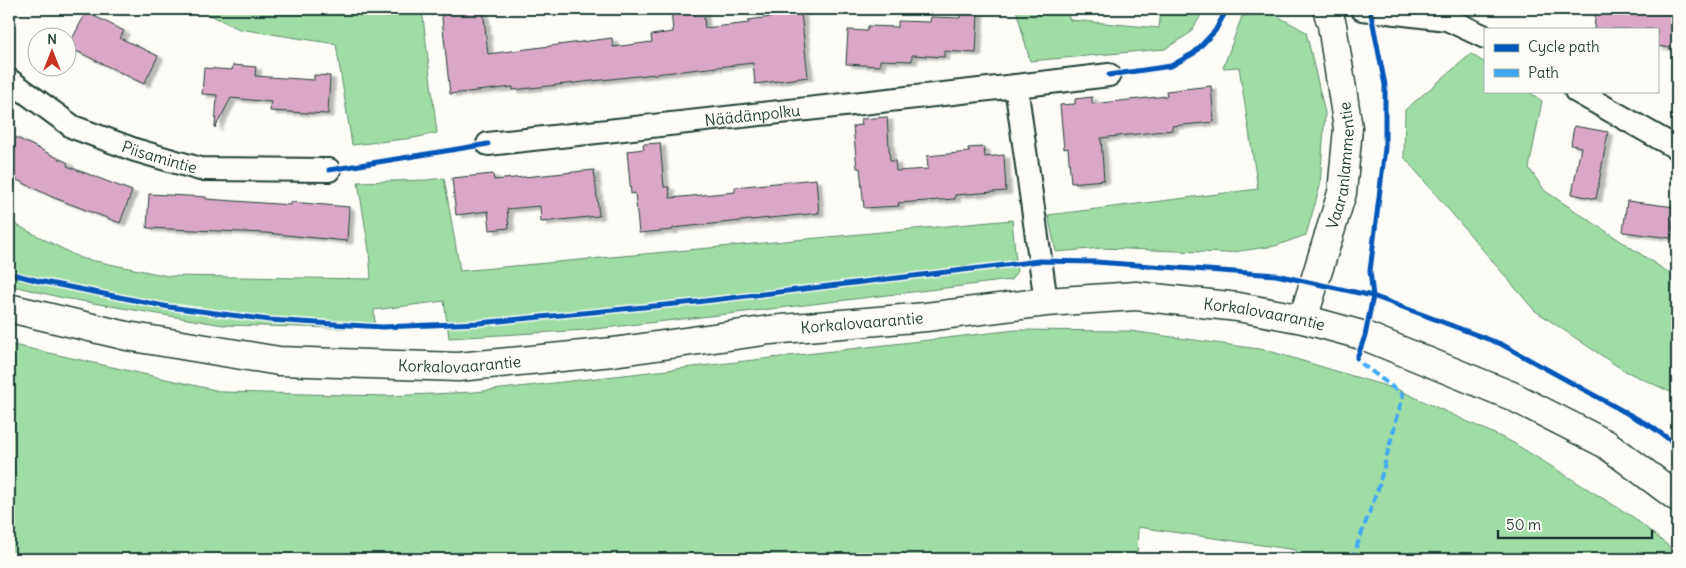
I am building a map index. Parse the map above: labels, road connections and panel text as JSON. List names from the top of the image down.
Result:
{
  "streets": {
    "street": [
      "Näädänpolku",
      "Piisamintie",
      "Vaaranlammentie",
      "Korkalovaarantie"
    ]
  },
  "crossings": [
    ["Vaaranlammentie", "Korkalovaarantie"]
  ],
  "legend": ["Cycle path", "Path"],
  "scale_bar": "50 m",
  "north": "top"
}
